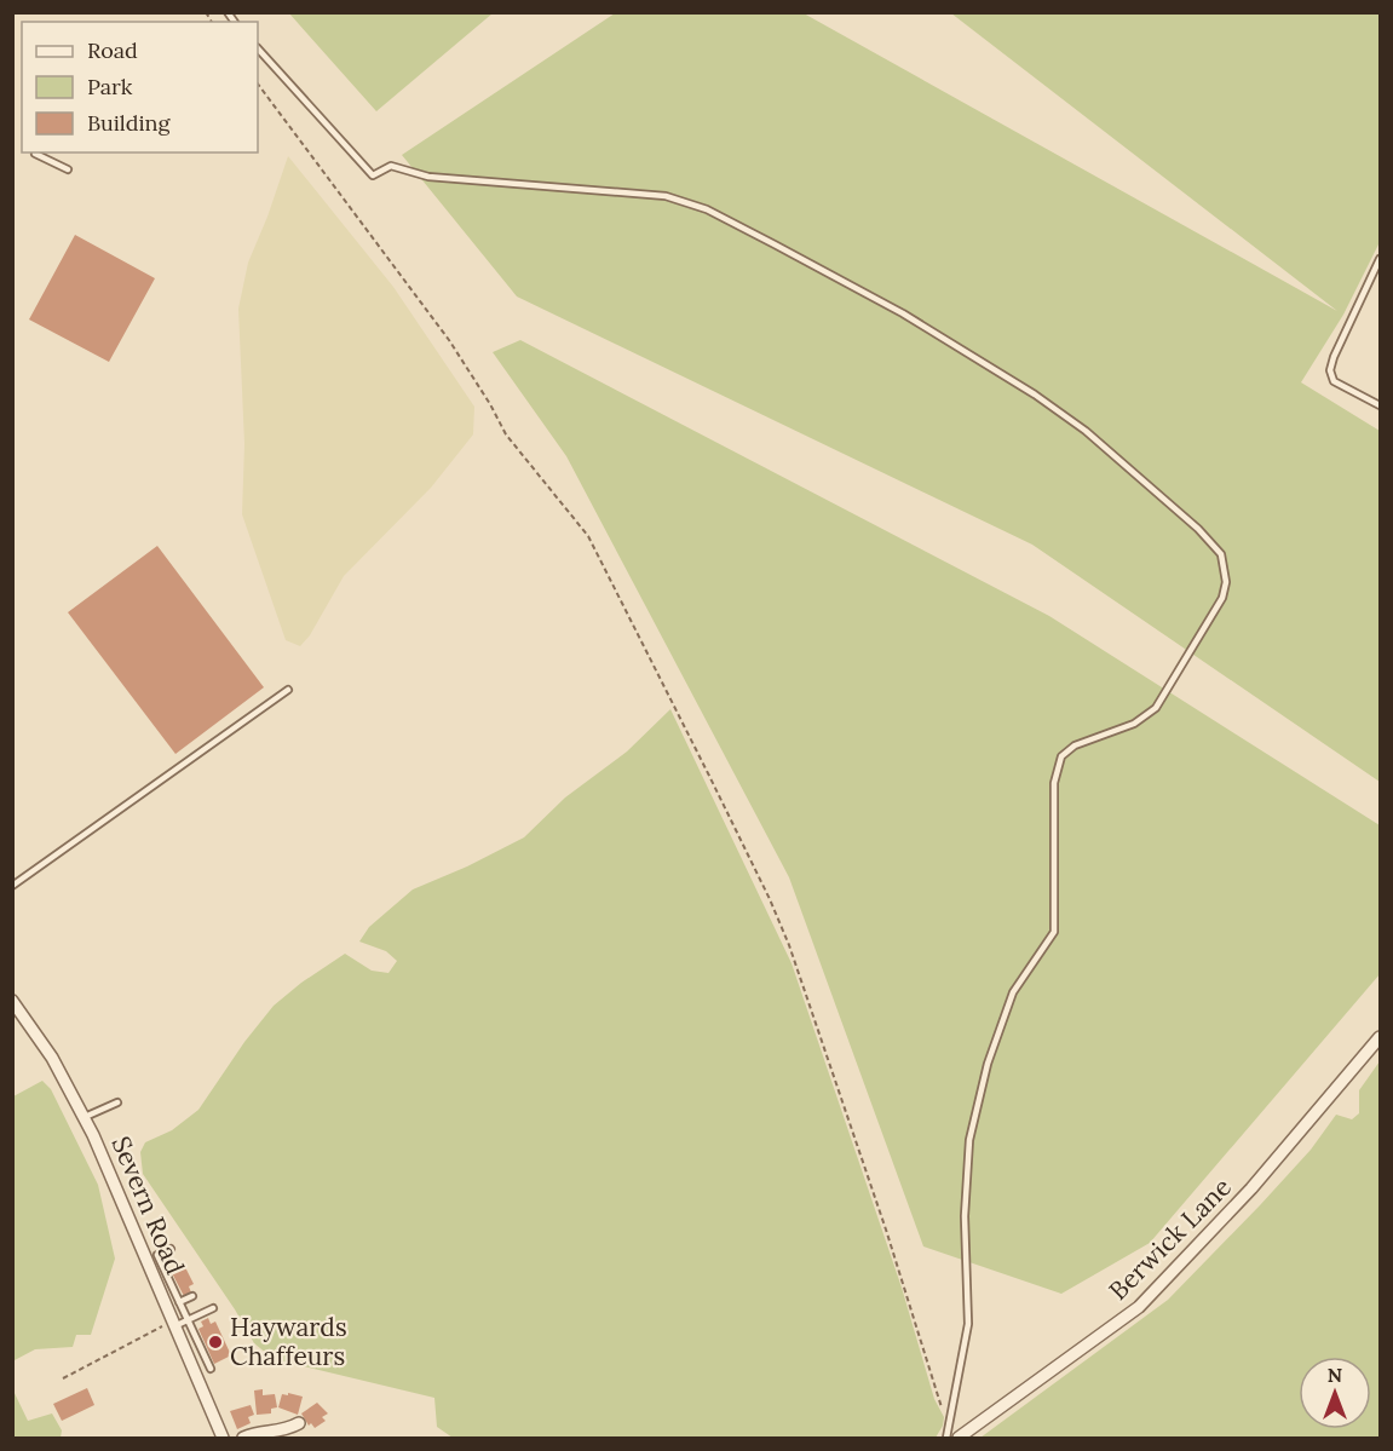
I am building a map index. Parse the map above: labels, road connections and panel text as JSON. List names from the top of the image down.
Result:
{
  "streets": {
    "street": ["Severn Road", "Berwick Lane"]
  },
  "places": ["Haywards Chaffeurs"],
  "legend": ["Road", "Park", "Building"],
  "north": "top"
}
